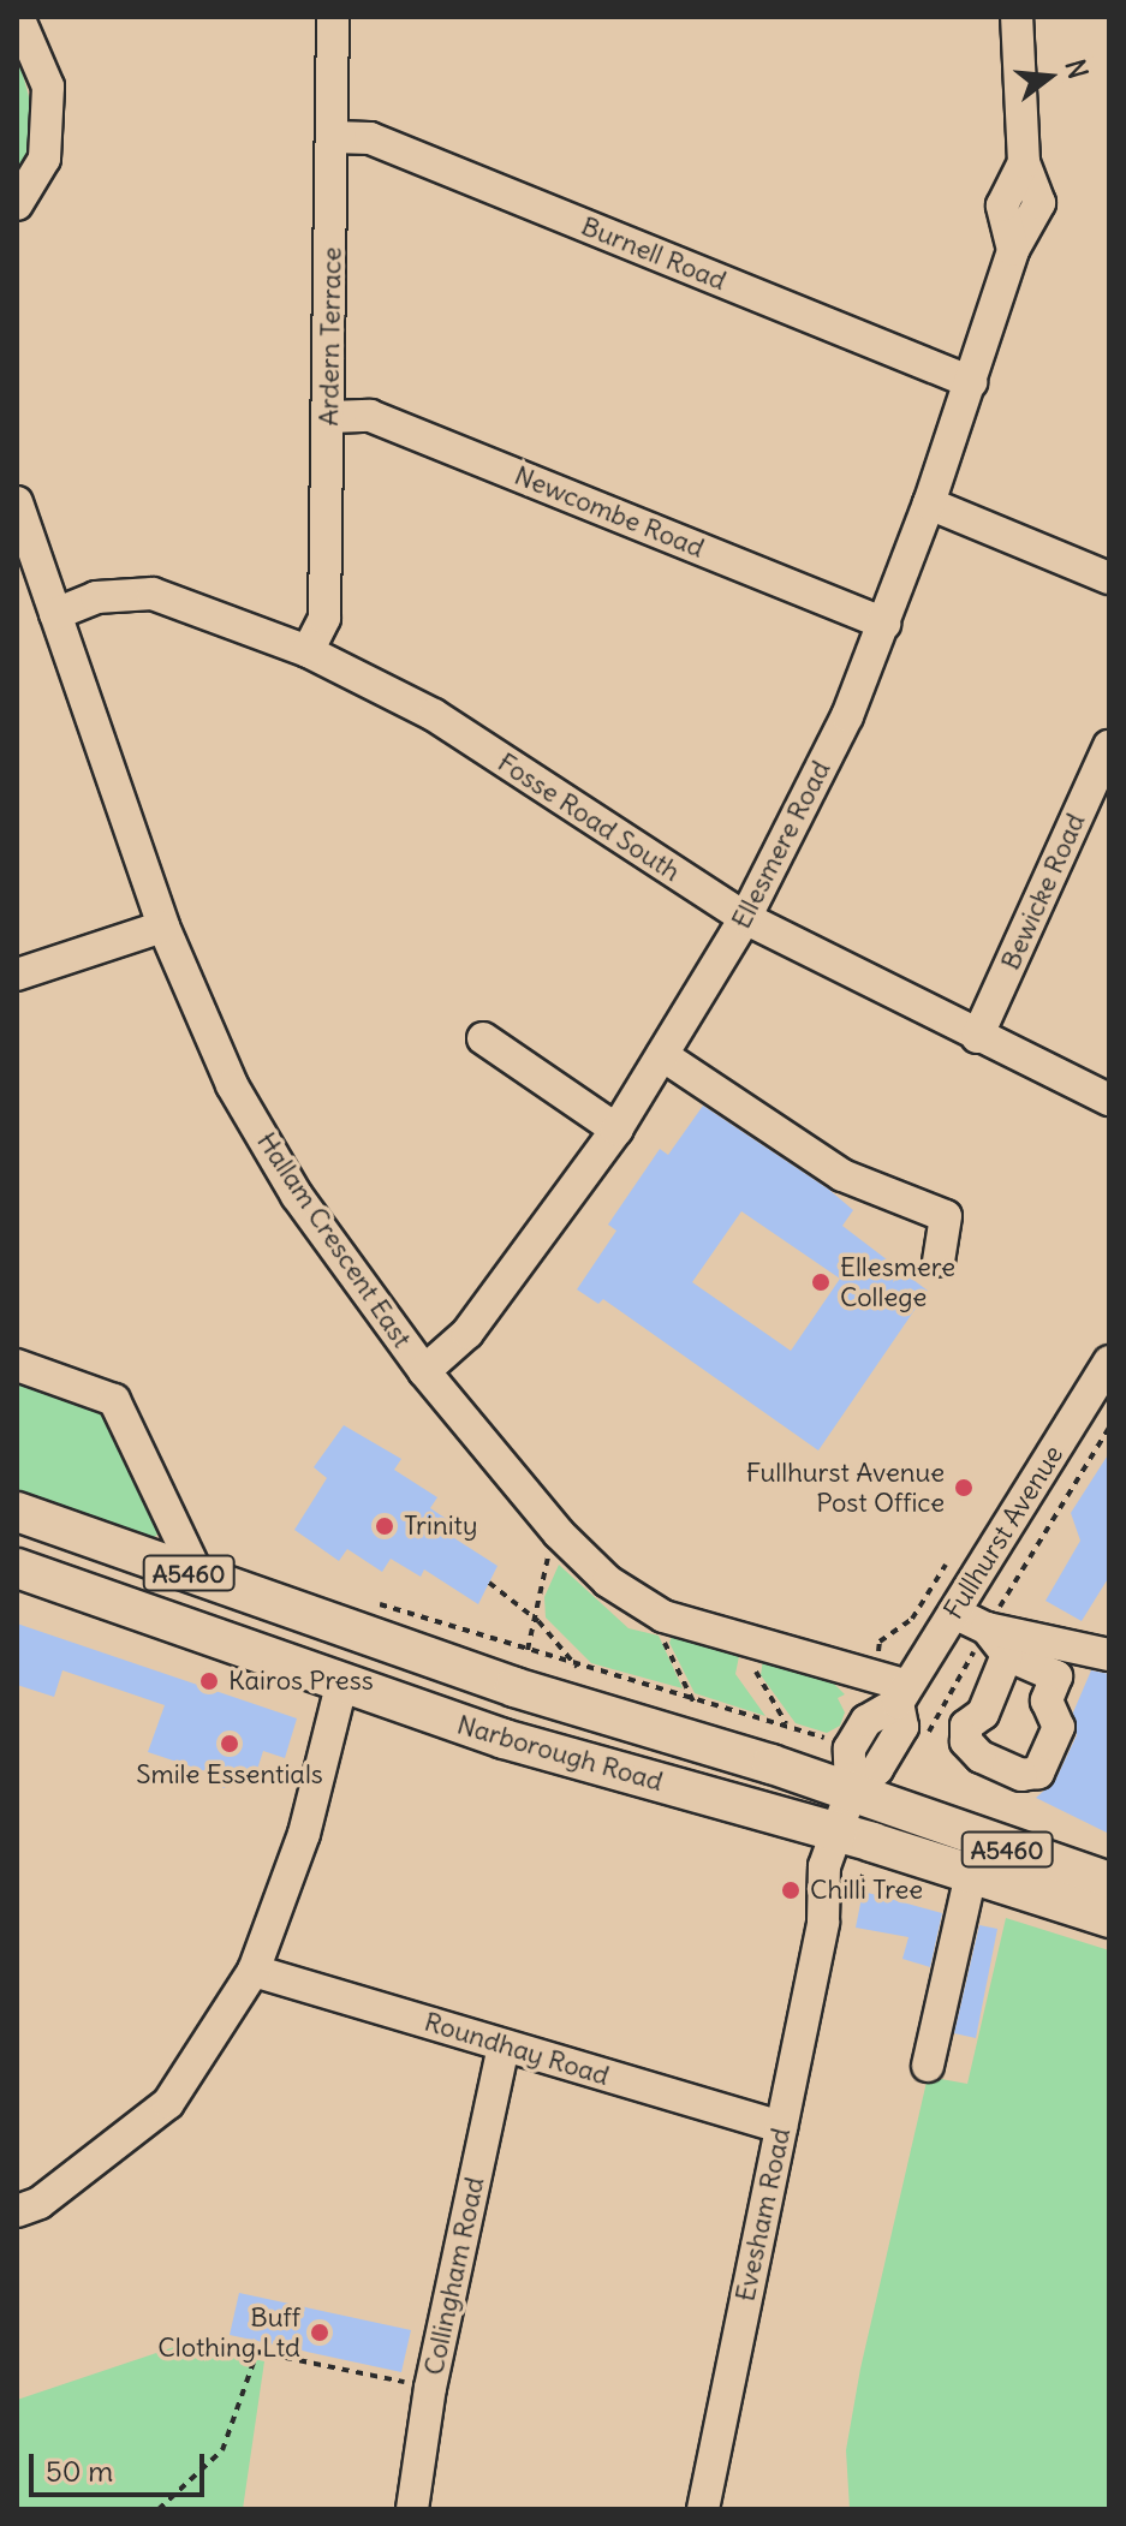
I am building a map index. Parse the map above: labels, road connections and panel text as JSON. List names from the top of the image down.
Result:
{
  "streets": {
    "main road": ["A5460", "Narborough Road"],
    "street": [
      "Burnell Road",
      "Ardern Terrace",
      "Newcombe Road",
      "Fosse Road South",
      "Ellesmere Road",
      "Bewicke Road",
      "Hallam Crescent East",
      "Fullhurst Avenue",
      "Roundhay Road",
      "Evesham Road",
      "Collingham Road"
    ]
  },
  "crossings": [
    ["Burnell Road", "Ardern Terrace"],
    ["Burnell Road", "Ellesmere Road"],
    ["Ardern Terrace", "Newcombe Road"],
    ["Ardern Terrace", "Fosse Road South"],
    ["Newcombe Road", "Ellesmere Road"],
    ["Fosse Road South", "Ellesmere Road"],
    ["Fosse Road South", "Bewicke Road"],
    ["Fosse Road South", "Hallam Crescent East"],
    ["Ellesmere Road", "Hallam Crescent East"],
    ["Hallam Crescent East", "Fullhurst Avenue"],
    ["Fullhurst Avenue", "Narborough Road"],
    ["Fullhurst Avenue", "Evesham Road"],
    ["Narborough Road", "Evesham Road"],
    ["Roundhay Road", "Evesham Road"],
    ["Roundhay Road", "Collingham Road"]
  ],
  "places": [
    "Ellesmere College",
    "Fullhurst Avenue Post Office",
    "Trinity",
    "Kairos Press",
    "Smile Essentials",
    "Chilli Tree",
    "Buff Clothing Ltd"
  ],
  "scale_bar": "50 m",
  "north": "right"
}
